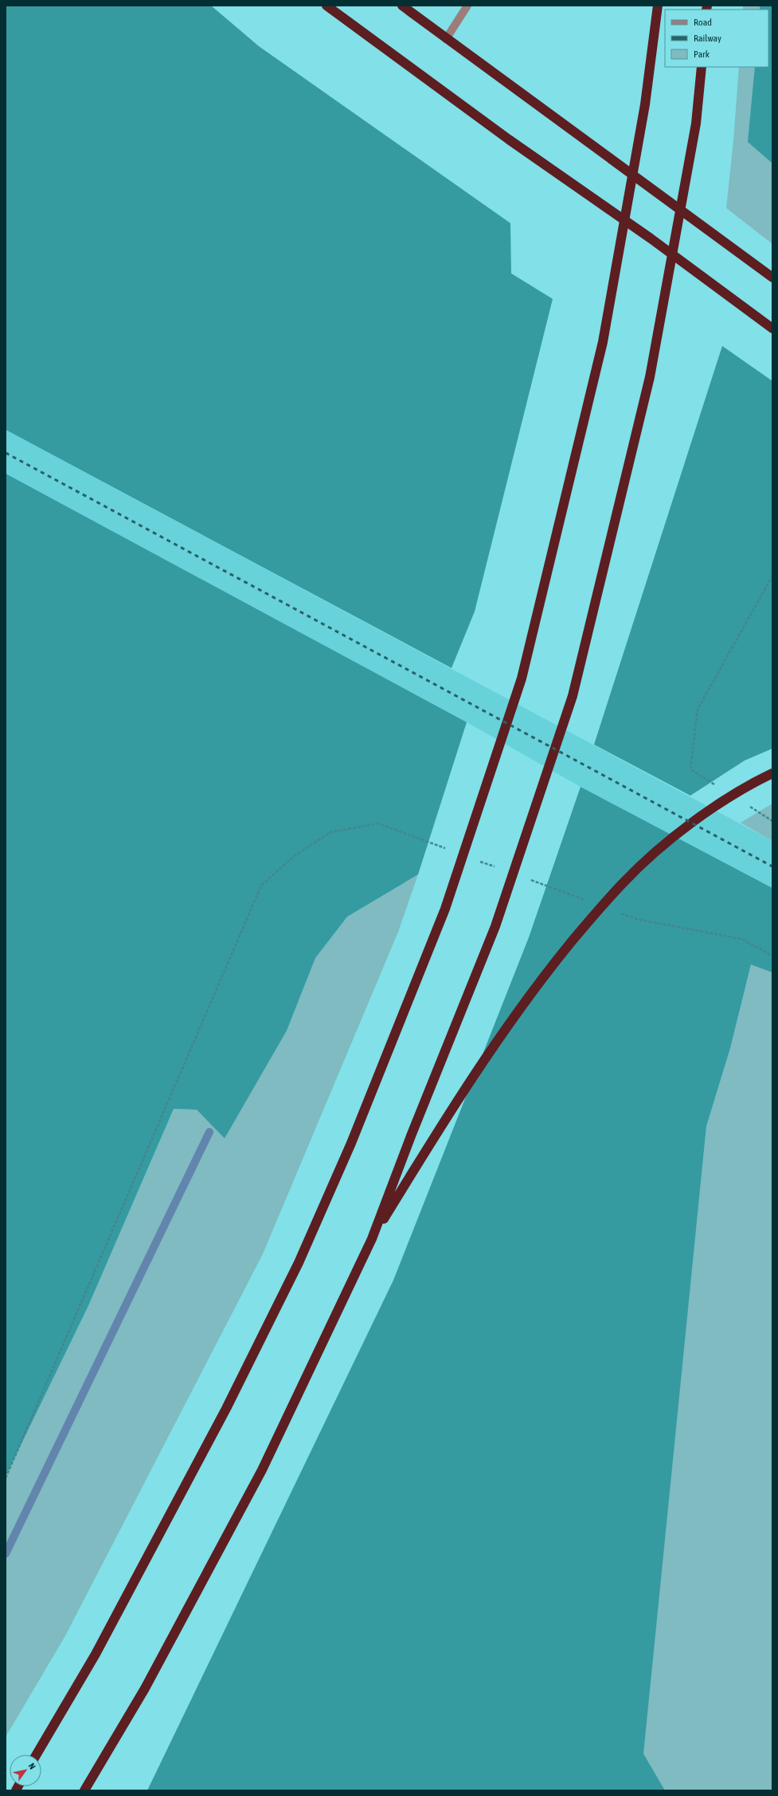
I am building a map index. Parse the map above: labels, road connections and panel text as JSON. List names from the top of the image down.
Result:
{
  "legend": ["Road", "Railway", "Park"],
  "north": "top right"
}
